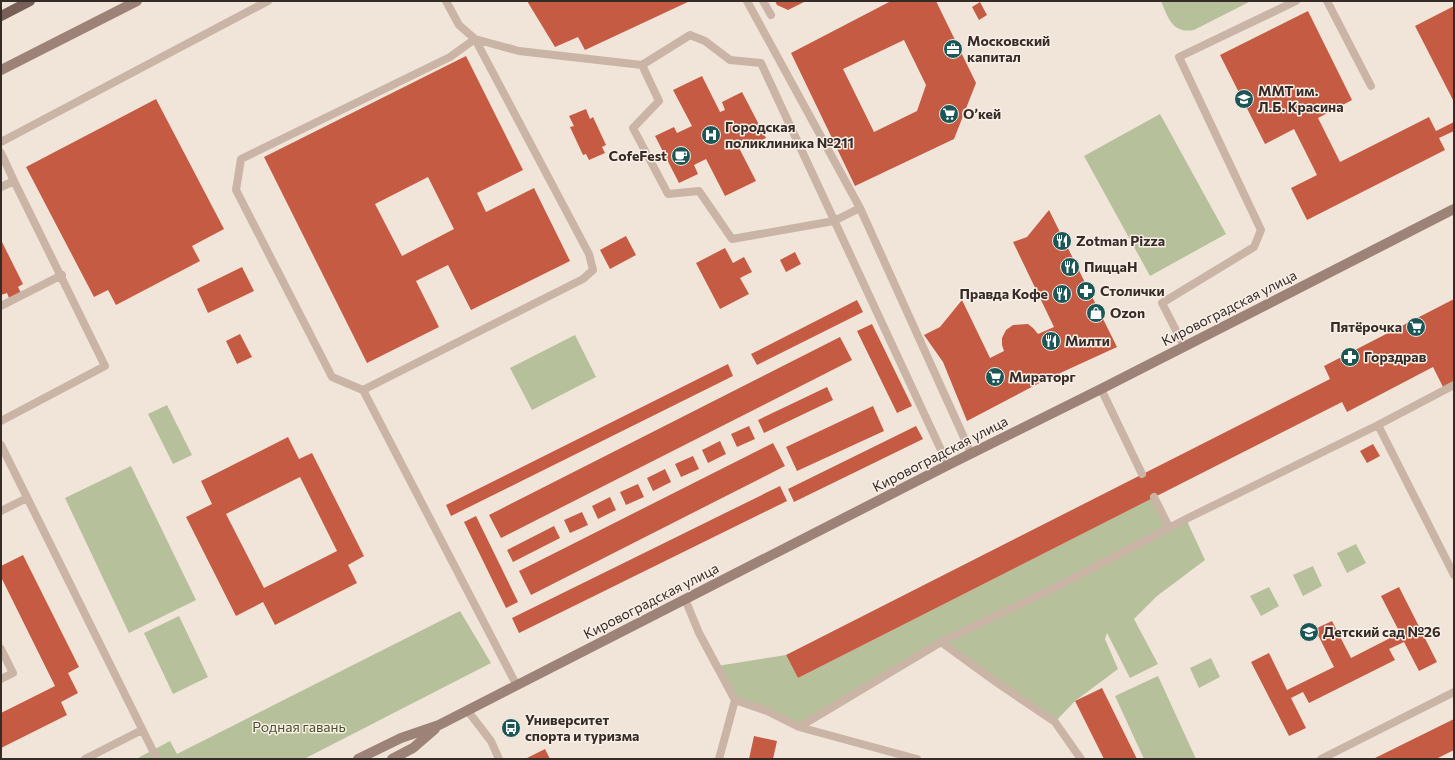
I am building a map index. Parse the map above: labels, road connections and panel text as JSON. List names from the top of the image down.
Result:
{
  "streets": {
    "street": ["Кировоградская улица"]
  },
  "parks": ["Родная гавань"],
  "places": {
    "office": ["Московский капитал"],
    "school or university": ["ММТ им. Л.Б. Красина", "Детский сад №26"],
    "supermarket": ["О’кей", "Пятёрочка", "Мираторг"],
    "hospital": ["Городская поликлиника №211"],
    "cafe": ["CofeFest"],
    "restaurant": [
      "Zotman Pizza",
      "ПиццаН",
      "Правда Кофе",
      "Милти"
    ],
    "pharmacy": ["Столички", "Горздрав"],
    "shop": ["Ozon"],
    "bus stop": ["Университет спорта и туризма"]
  }
}
